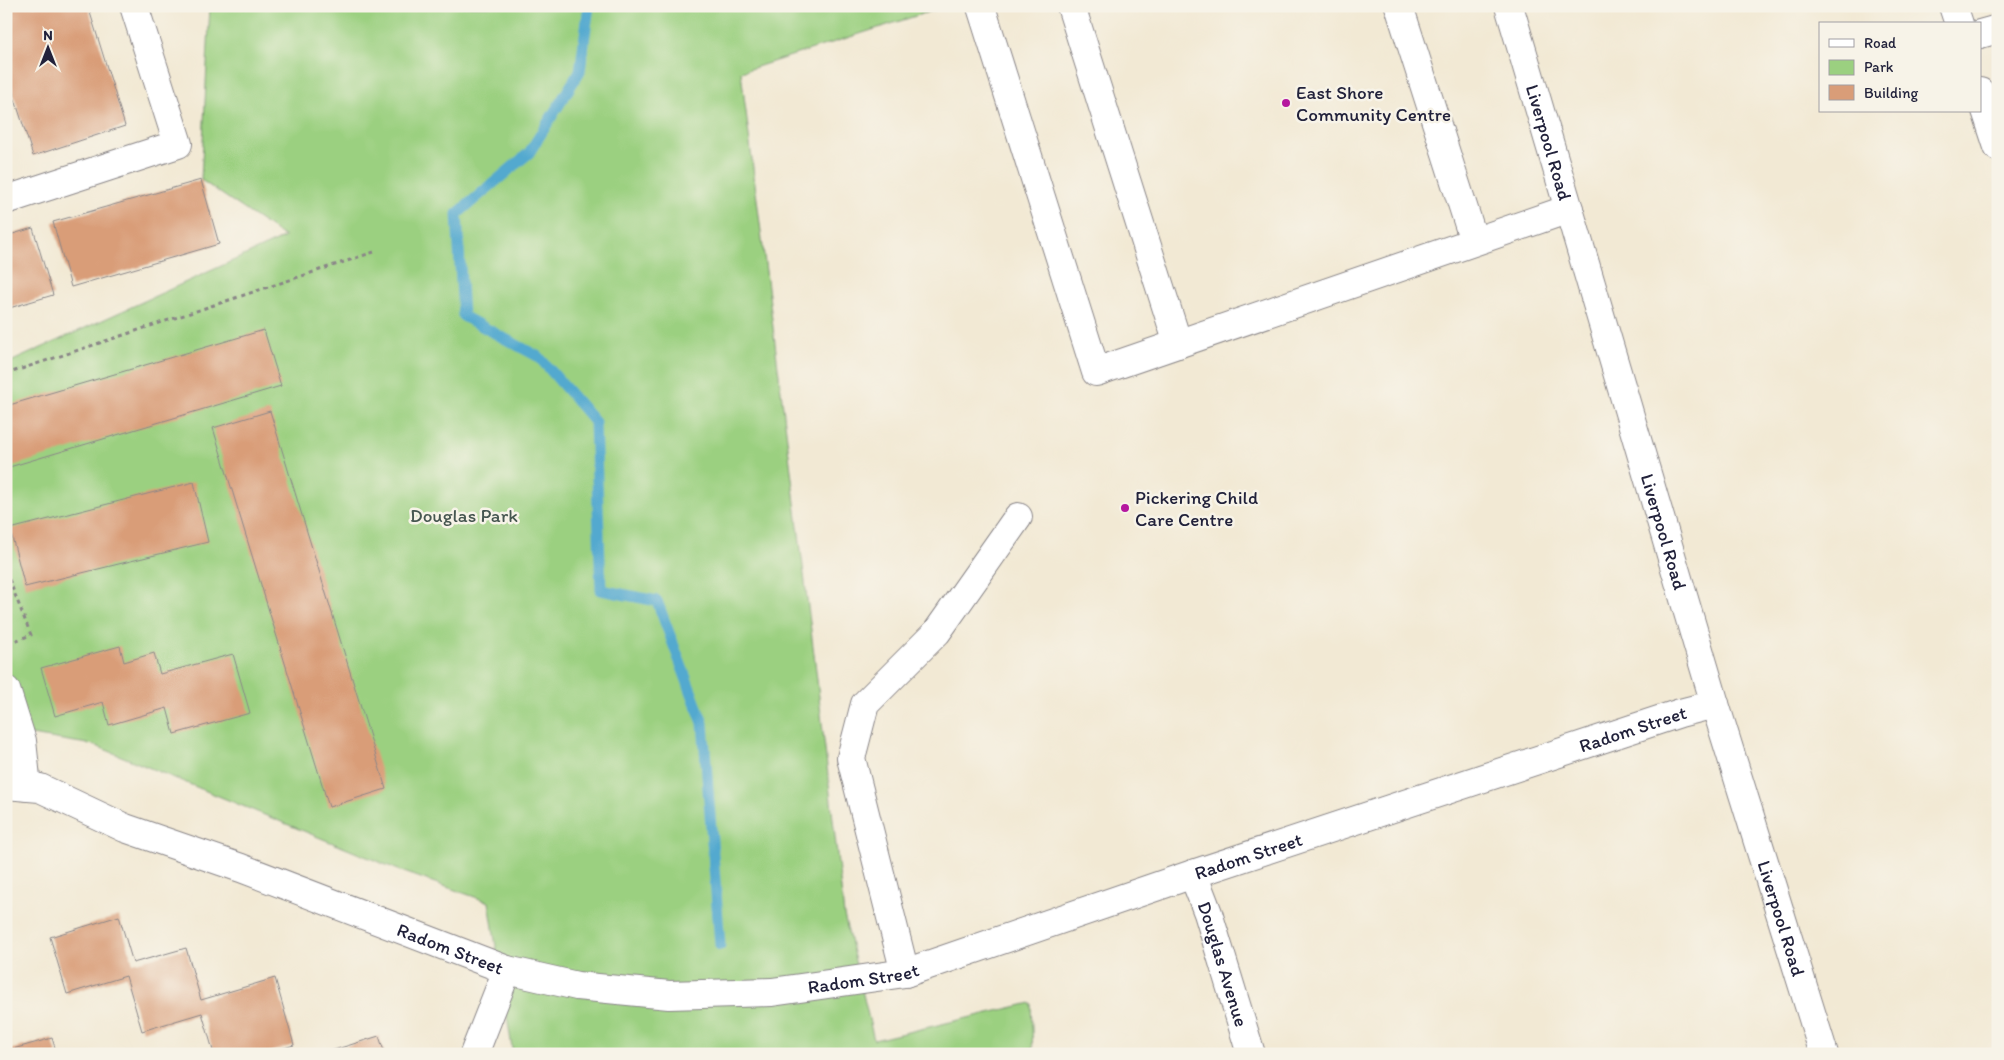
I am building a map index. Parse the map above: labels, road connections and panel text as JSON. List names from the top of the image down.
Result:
{
  "streets": {
    "street": ["Liverpool Road", "Radom Street", "Douglas Avenue"]
  },
  "crossings": [
    ["Liverpool Road", "Radom Street"],
    ["Radom Street", "Douglas Avenue"]
  ],
  "parks": ["Douglas Park"],
  "places": ["East Shore Community Centre", "Pickering Child Care Centre"],
  "legend": ["Road", "Park", "Building"],
  "north": "top"
}
